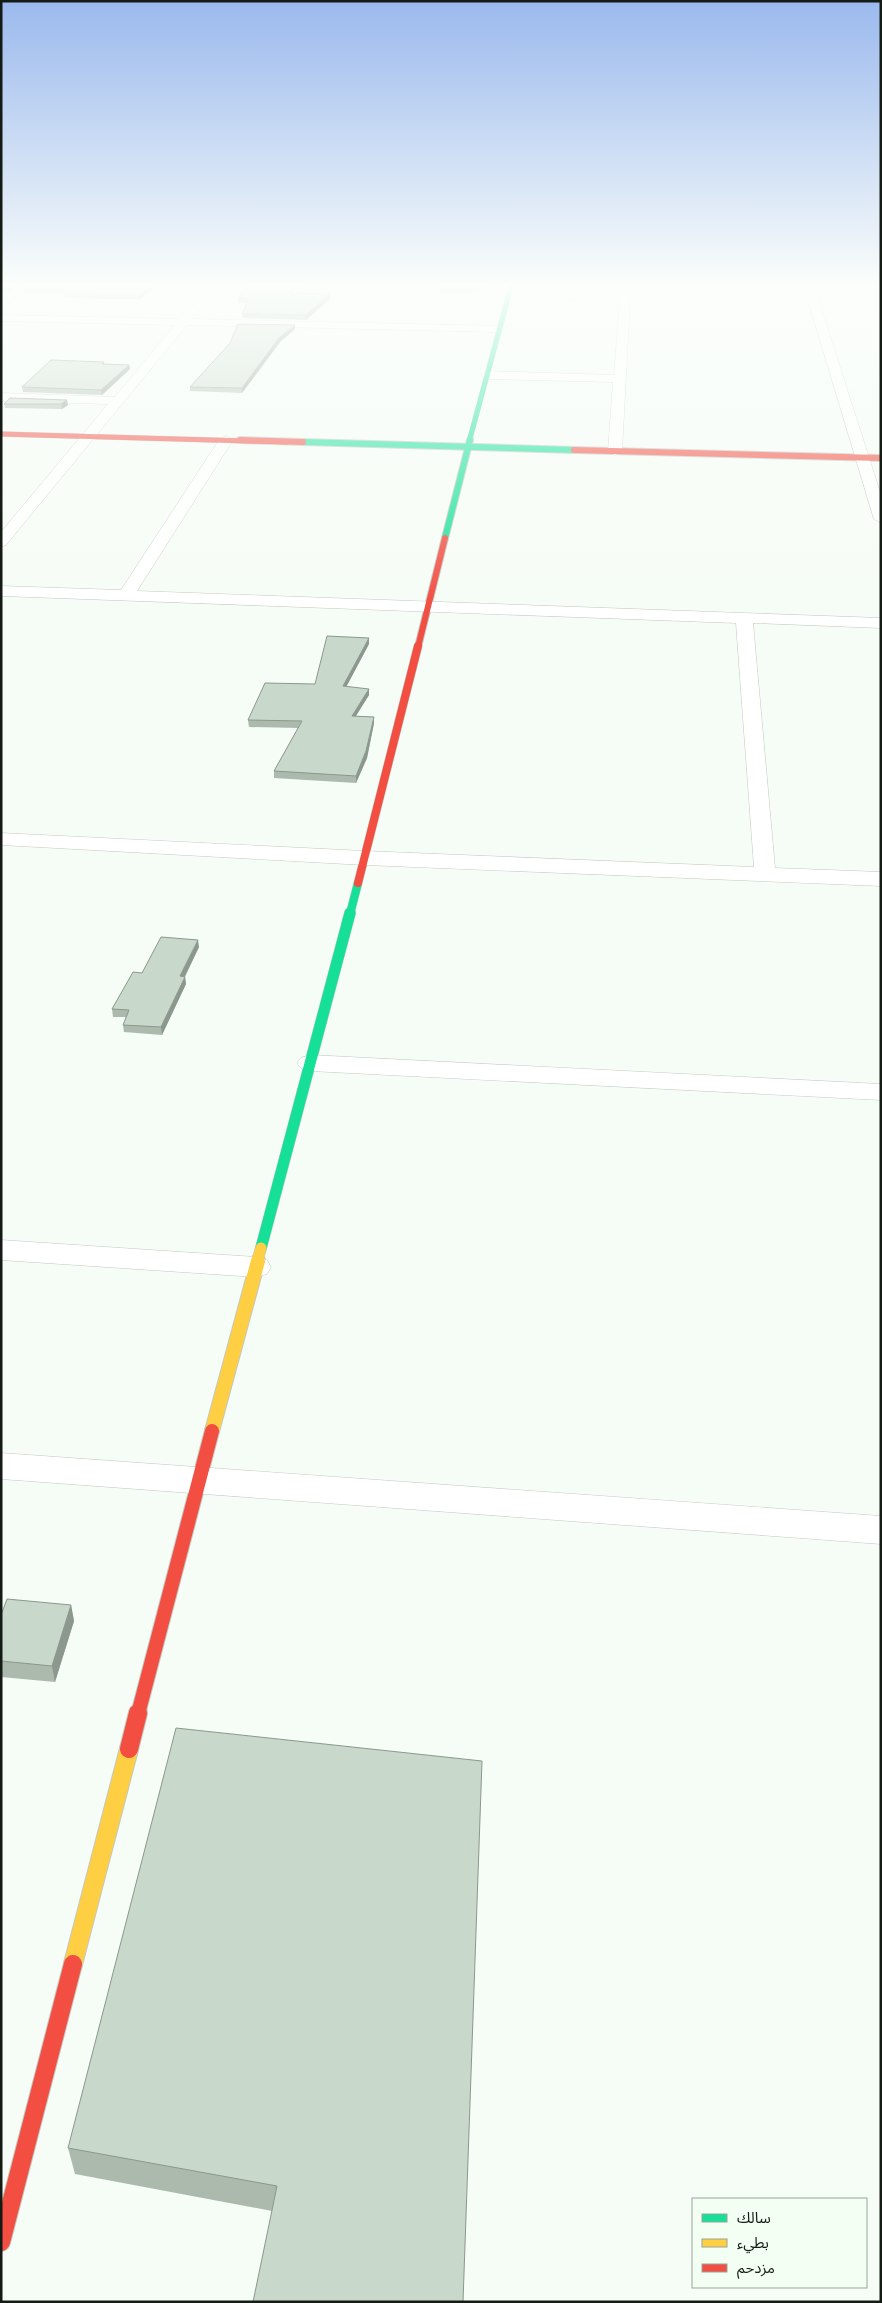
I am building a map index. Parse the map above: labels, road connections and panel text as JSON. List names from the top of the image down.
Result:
{
  "legend": ["سالك", "بطيء", "مزدحم"]
}
